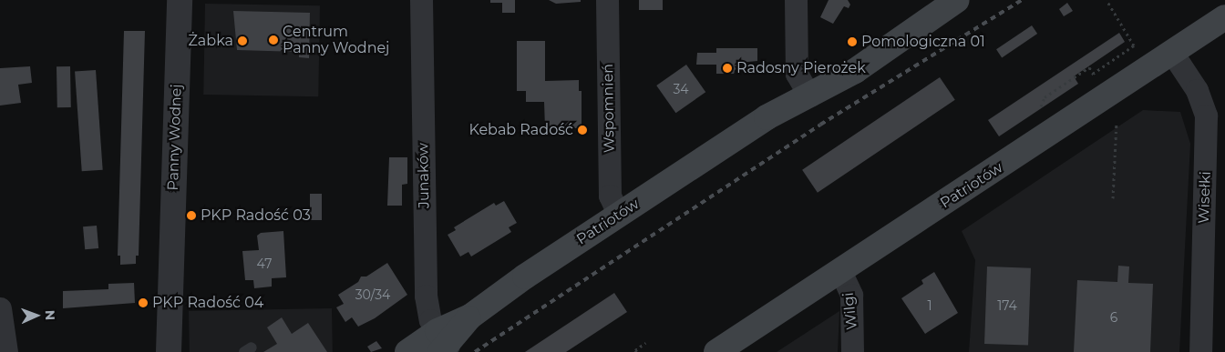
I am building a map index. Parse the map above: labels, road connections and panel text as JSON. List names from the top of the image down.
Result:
{
  "streets": {
    "main road": ["Patriotów"],
    "street": [
      "Wspomnień",
      "Panny Wodnej",
      "Junaków",
      "Wisełki",
      "Wilgi"
    ]
  },
  "crossings": [
    ["Wspomnień", "Patriotów"],
    ["Junaków", "Patriotów"],
    ["Patriotów", "Wisełki"],
    ["Patriotów", "Wilgi"]
  ],
  "places": [
    "Centrum Panny Wodnej",
    "Żabka",
    "Pomologiczna 01",
    "Radosny Pierożek",
    "Kebab Radość",
    "PKP Radość 03",
    "PKP Radość 04"
  ],
  "house_numbers": [
    "34",
    "47",
    "30/34",
    "1",
    "174",
    "6"
  ],
  "north": "right"
}
